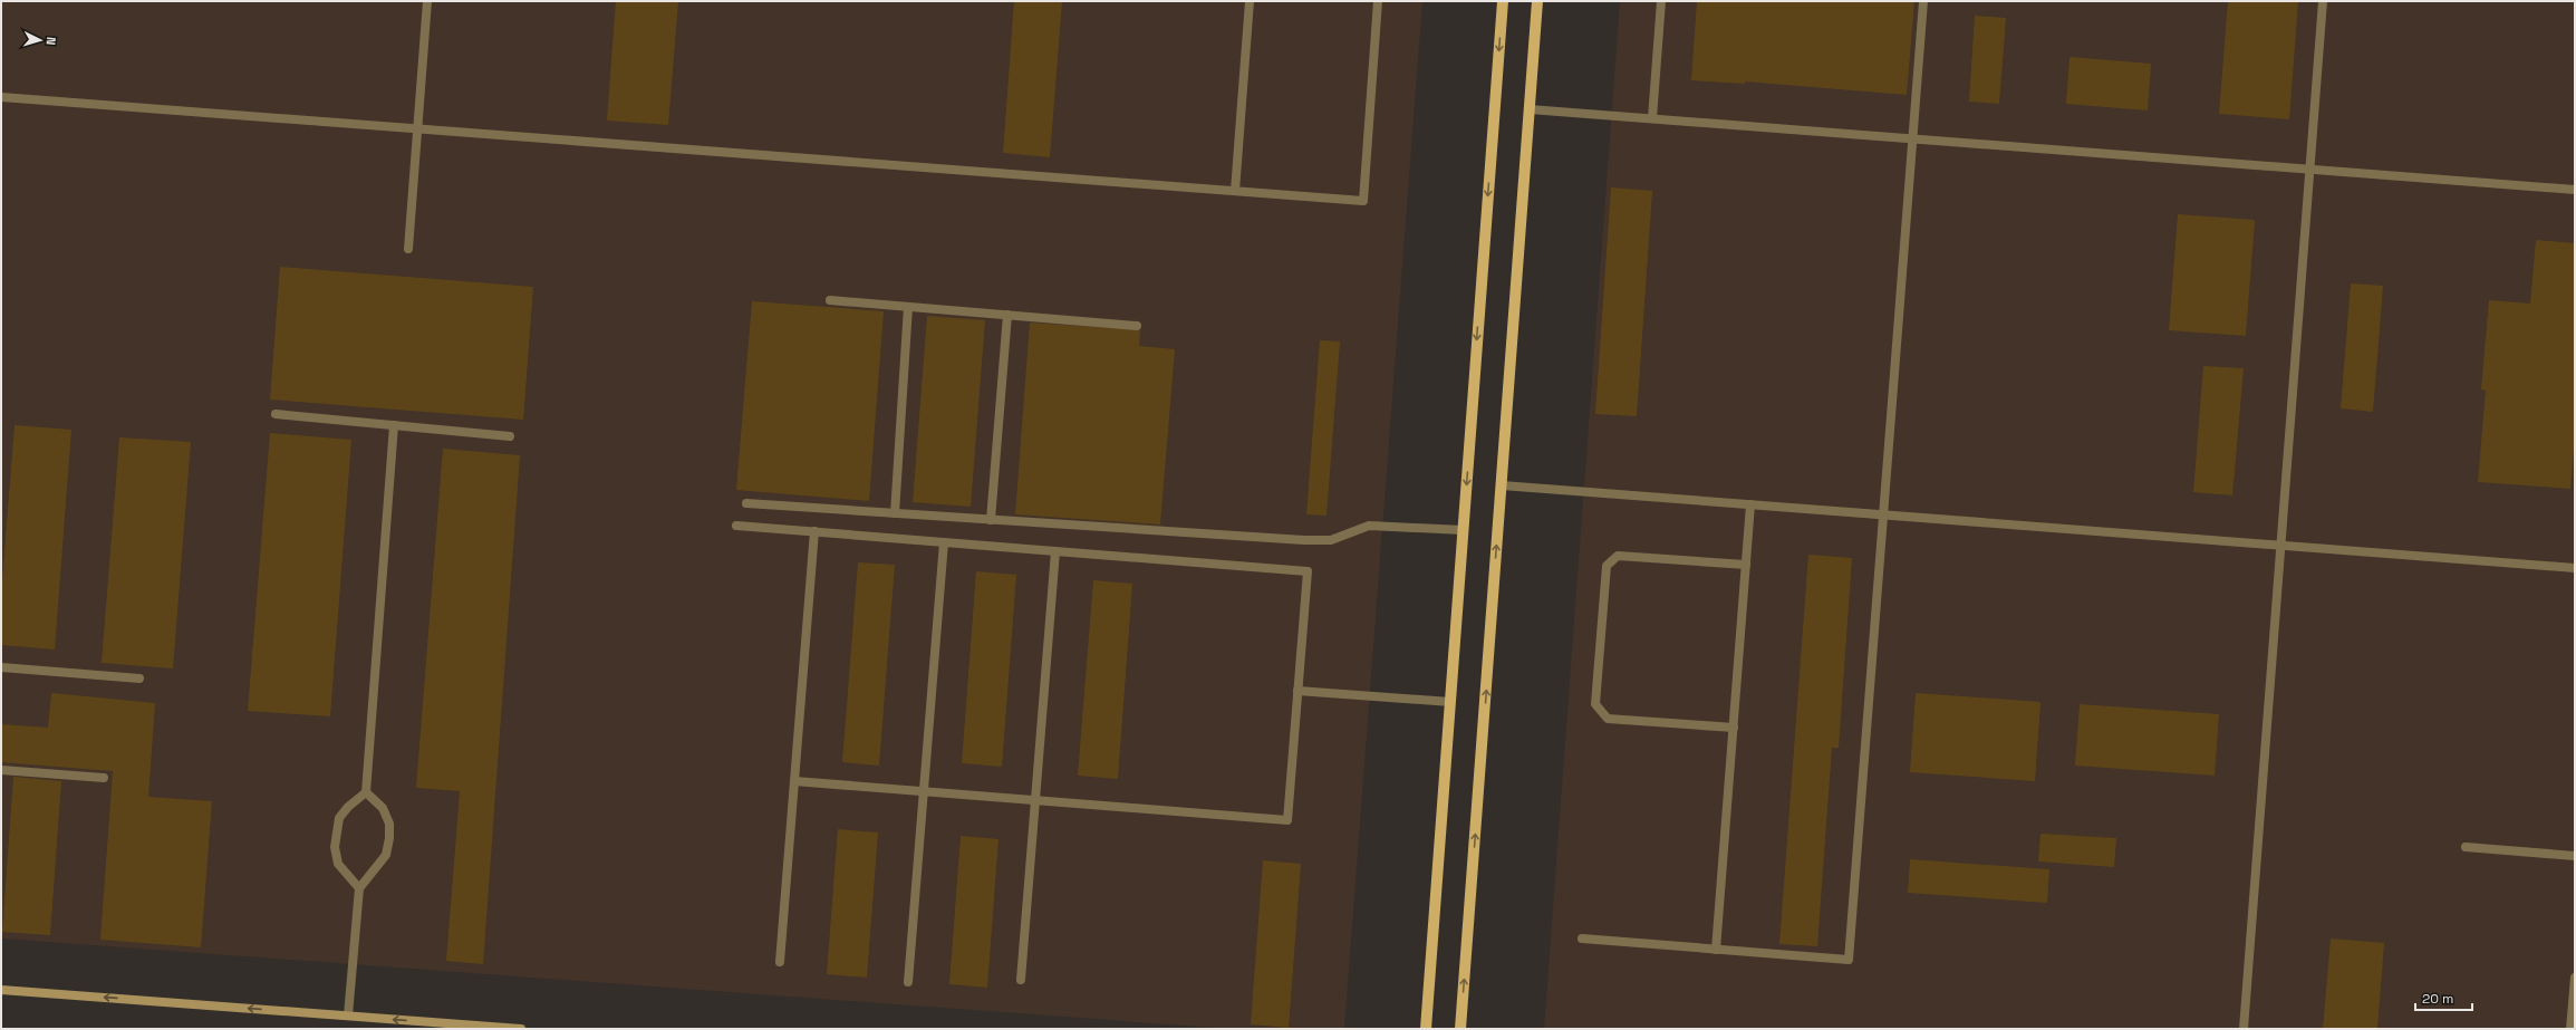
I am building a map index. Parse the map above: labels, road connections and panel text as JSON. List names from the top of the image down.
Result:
{
  "scale_bar": "20 m",
  "north": "right"
}
